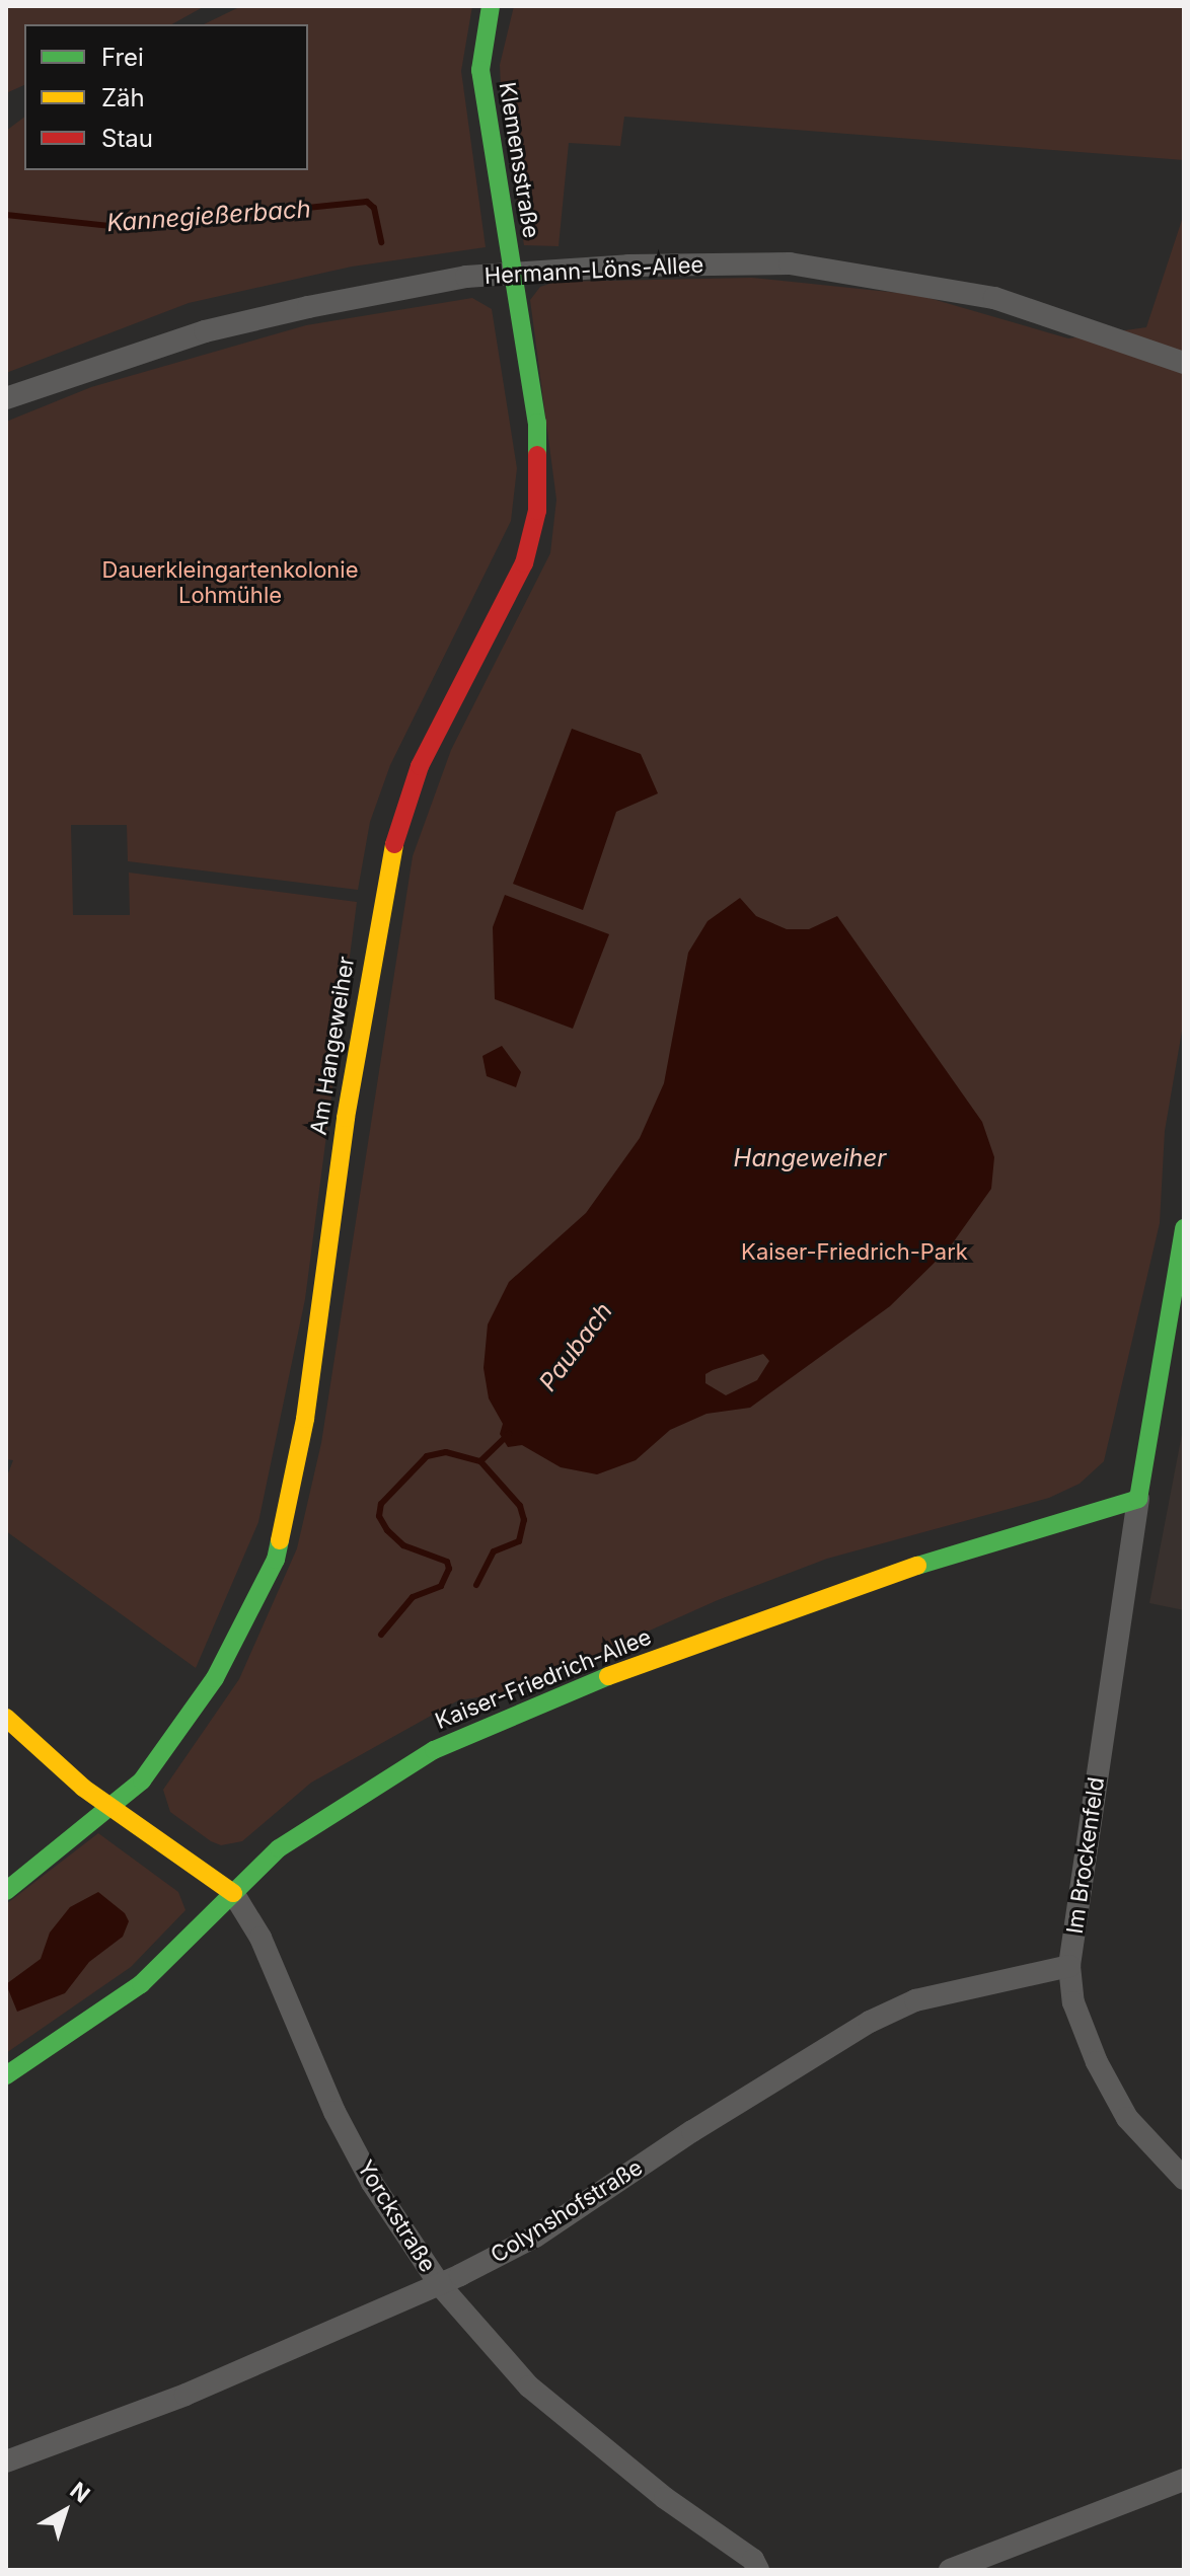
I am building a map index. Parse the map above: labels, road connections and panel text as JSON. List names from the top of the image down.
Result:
{
  "streets": {
    "street": [
      "Klemensstraße",
      "Hermann-Löns-Allee",
      "Am Hangeweiher",
      "Kaiser-Friedrich-Allee",
      "Im Brockenfeld",
      "Colynshofstraße",
      "Yorckstraße"
    ]
  },
  "crossings": [
    ["Klemensstraße", "Hermann-Löns-Allee"],
    ["Klemensstraße", "Am Hangeweiher"],
    ["Hermann-Löns-Allee", "Am Hangeweiher"],
    ["Am Hangeweiher", "Yorckstraße"],
    ["Kaiser-Friedrich-Allee", "Im Brockenfeld"],
    ["Kaiser-Friedrich-Allee", "Yorckstraße"],
    ["Im Brockenfeld", "Colynshofstraße"],
    ["Colynshofstraße", "Yorckstraße"]
  ],
  "water": ["Kannegießerbach", "Hangeweiher", "Paubach"],
  "parks": ["Dauerkleingartenkolonie Lohmühle", "Kaiser-Friedrich-Park"],
  "legend": ["Frei", "Zäh", "Stau"],
  "north": "top right"
}
